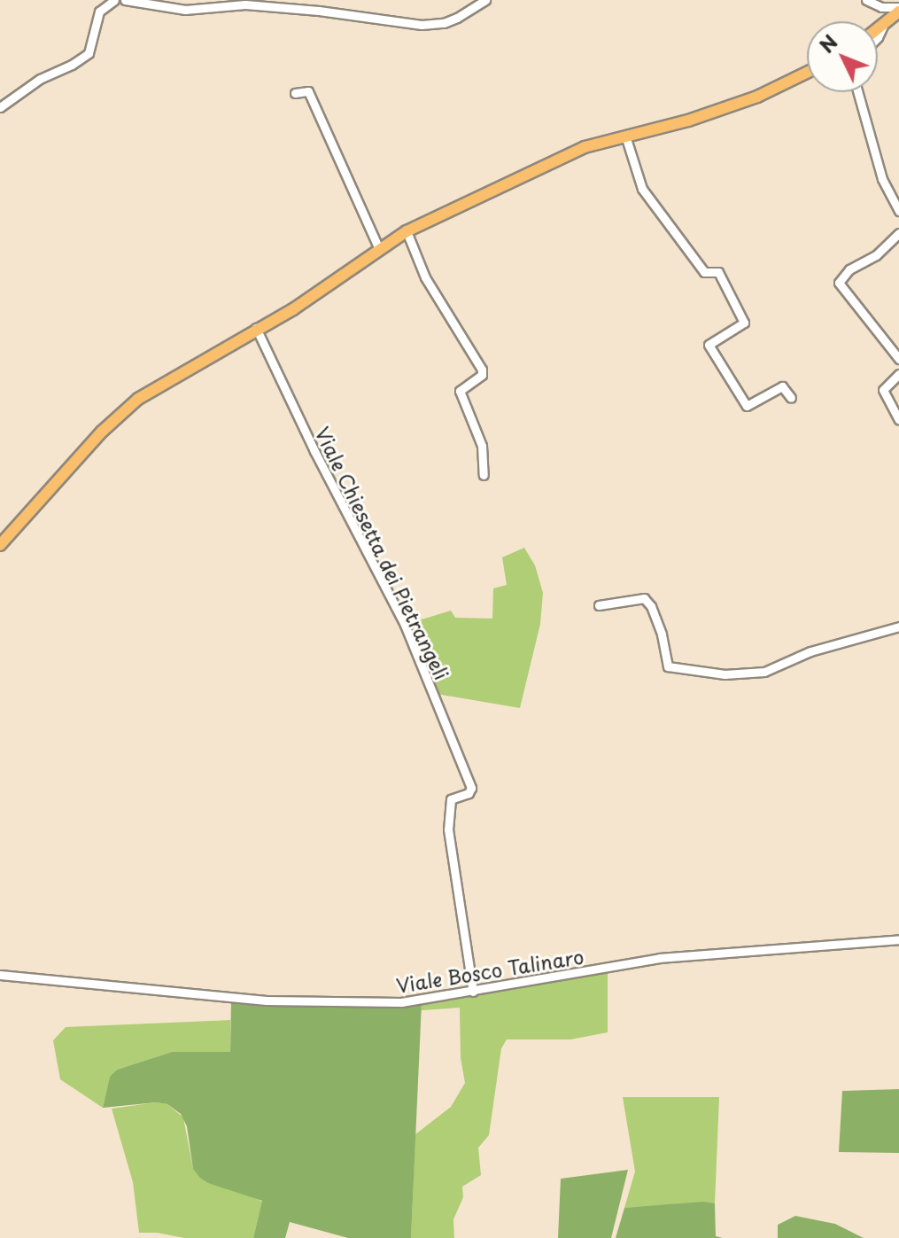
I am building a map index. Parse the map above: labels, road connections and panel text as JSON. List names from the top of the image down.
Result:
{
  "streets": {
    "street": ["Viale Chiesetta dei Pietrangeli", "Viale Bosco Talinaro"]
  },
  "crossings": [
    ["Viale Chiesetta dei Pietrangeli", "Viale Bosco Talinaro"]
  ],
  "north": "top left"
}
